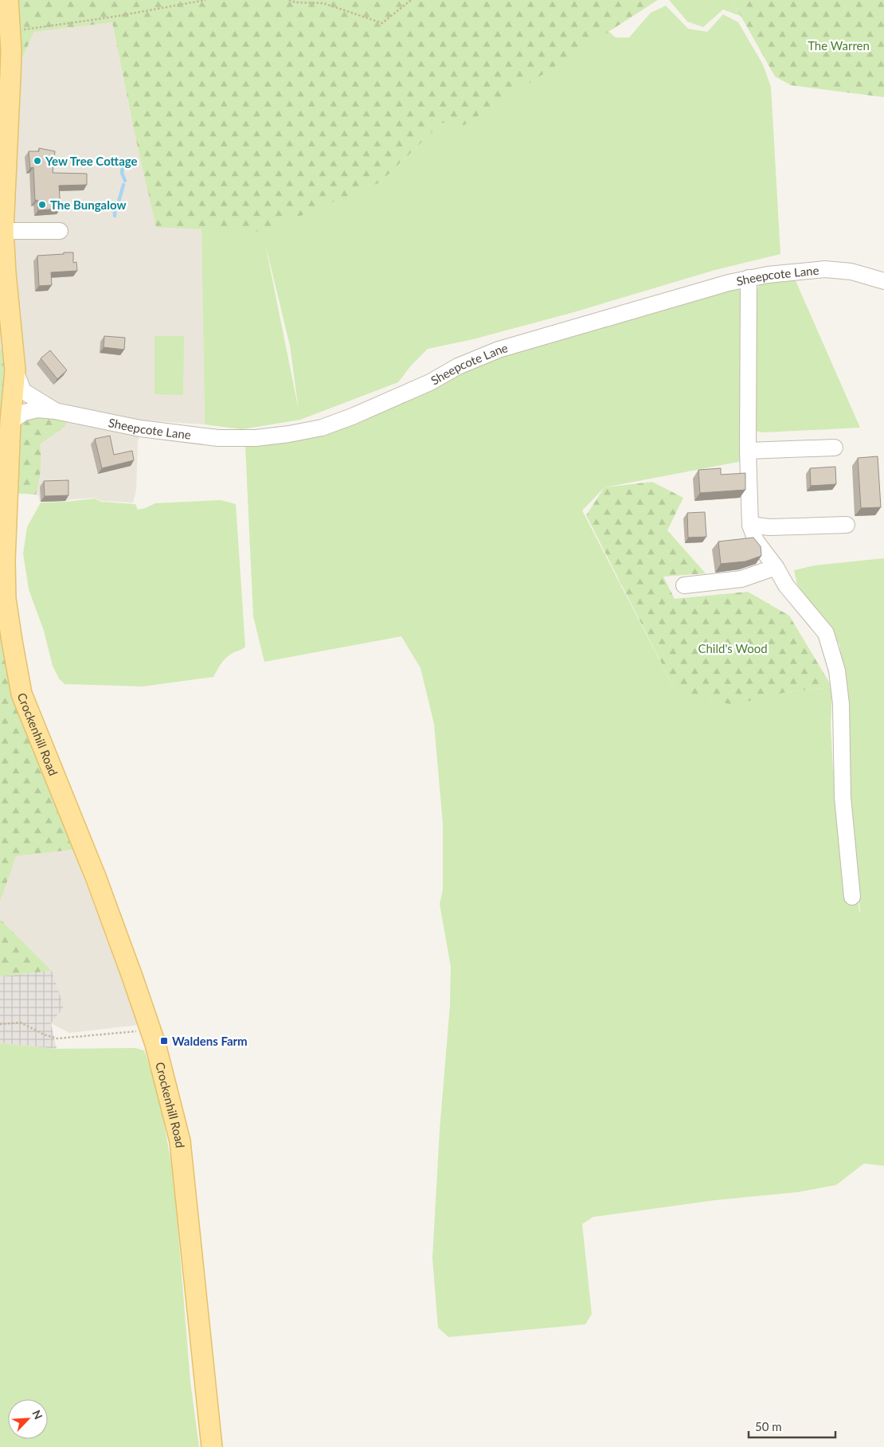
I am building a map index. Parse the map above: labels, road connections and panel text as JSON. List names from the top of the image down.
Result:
{
  "streets": {
    "main road": ["Crockenhill Road"],
    "street": ["Sheepcote Lane"]
  },
  "crossings": [
    ["Sheepcote Lane", "Crockenhill Road"]
  ],
  "parks": ["The Warren", "Child's Wood"],
  "places": {
    "other": ["Yew Tree Cottage", "The Bungalow"],
    "transit": ["Waldens Farm"]
  },
  "scale_bar": "50 m",
  "north": "top right"
}
